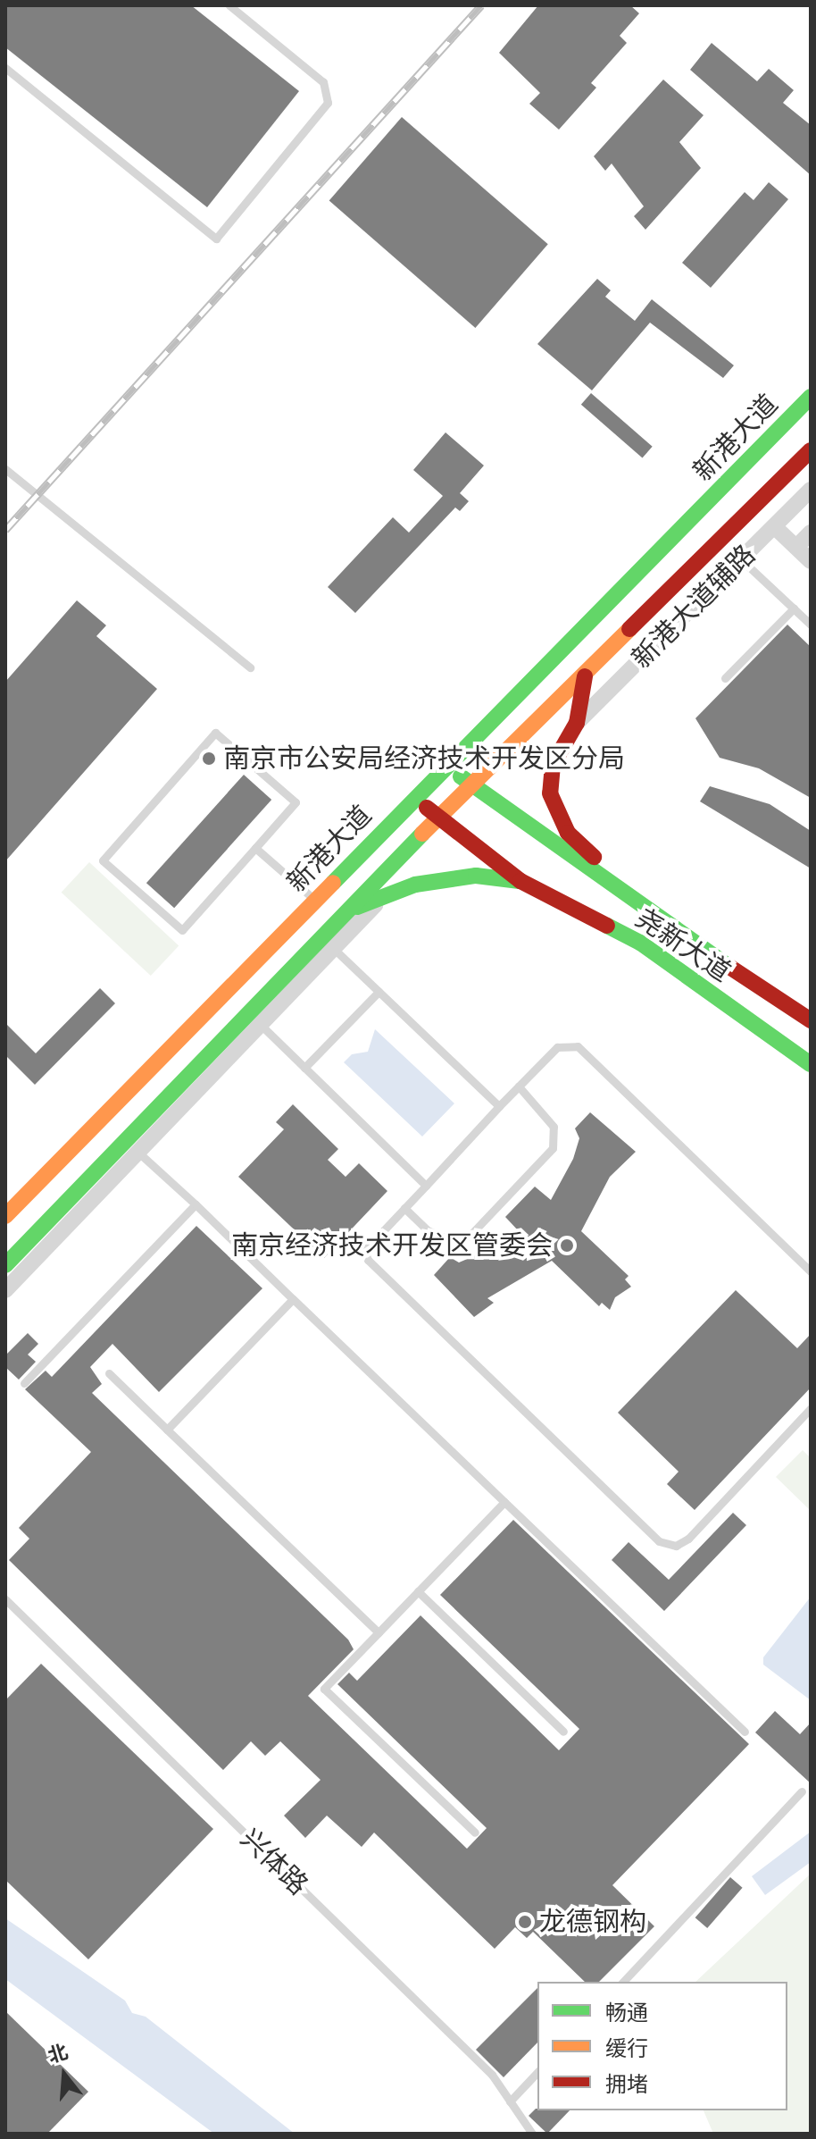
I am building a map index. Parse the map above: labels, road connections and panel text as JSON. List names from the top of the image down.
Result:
{
  "streets": {
    "main road": ["新港大道", "尧新大道"],
    "street": ["新港大道辅路"],
    "lane": ["兴体路"]
  },
  "crossings": [
    ["新港大道", "尧新大道"],
    ["新港大道辅路", "尧新大道"]
  ],
  "places": ["南京市公安局经济技术开发区分局", "南京经济技术开发区管委会", "龙德钢构"],
  "legend": ["畅通", "缓行", "拥堵"],
  "north": "top"
}
